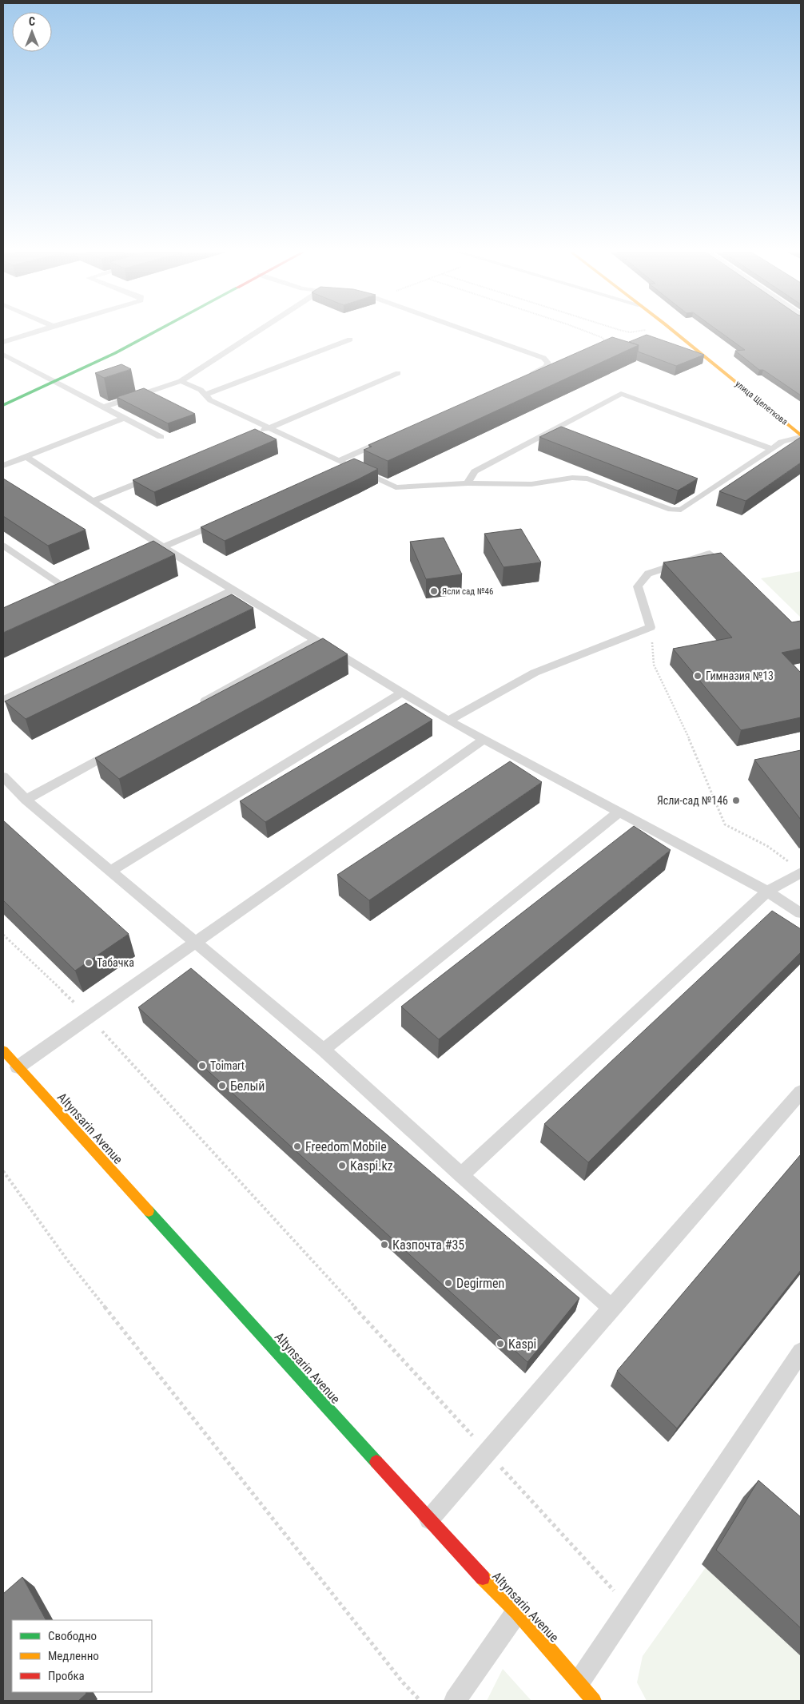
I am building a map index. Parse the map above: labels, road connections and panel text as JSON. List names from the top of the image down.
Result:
{
  "streets": {
    "main road": ["улица Щепеткова", "Altynsarin Avenue"]
  },
  "places": [
    "Ясли сад №46",
    "Гимназия №13",
    "Ясли-сад №146",
    "Табачка",
    "Toimart",
    "Белый",
    "Freedom Mobile",
    "Kaspi.kz",
    "Казпочта #35",
    "Degirmen",
    "Kaspi"
  ],
  "legend": ["Свободно", "Медленно", "Пробка"],
  "north": "top"
}
